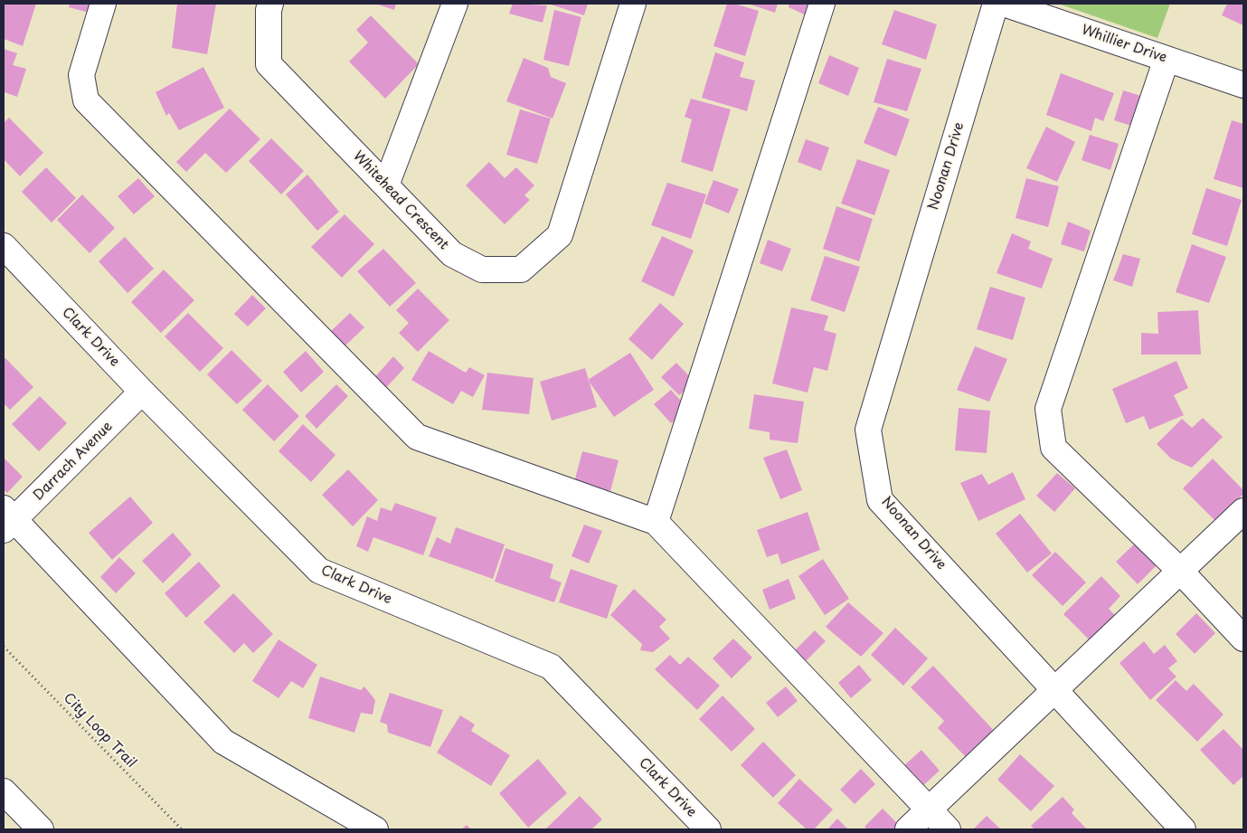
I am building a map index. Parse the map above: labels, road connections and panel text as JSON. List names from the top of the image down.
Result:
{
  "streets": {
    "street": [
      "Whillier Drive",
      "Noonan Drive",
      "Whitehead Crescent",
      "Clark Drive",
      "Darrach Avenue"
    ],
    "path": ["City Loop Trail"]
  },
  "crossings": [
    ["Clark Drive", "Darrach Avenue"]
  ]
}
